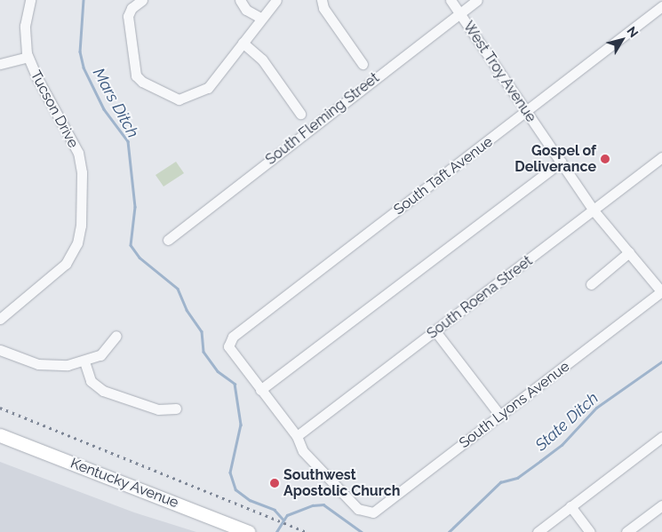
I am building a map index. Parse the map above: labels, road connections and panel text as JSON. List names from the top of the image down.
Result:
{
  "streets": {
    "main road": ["Kentucky Avenue"],
    "street": [
      "West Troy Avenue",
      "Tucson Drive",
      "South Fleming Street",
      "South Taft Avenue",
      "South Roena Street",
      "South Lyons Avenue"
    ]
  },
  "crossings": [
    ["West Troy Avenue", "South Fleming Street"],
    ["West Troy Avenue", "South Taft Avenue"],
    ["West Troy Avenue", "South Roena Street"],
    ["West Troy Avenue", "South Lyons Avenue"],
    ["South Roena Street", "South Lyons Avenue"]
  ],
  "water": ["Mars Ditch", "State Ditch"],
  "places": ["Gospel of Deliverance", "Southwest Apostolic Church"],
  "north": "top right"
}
